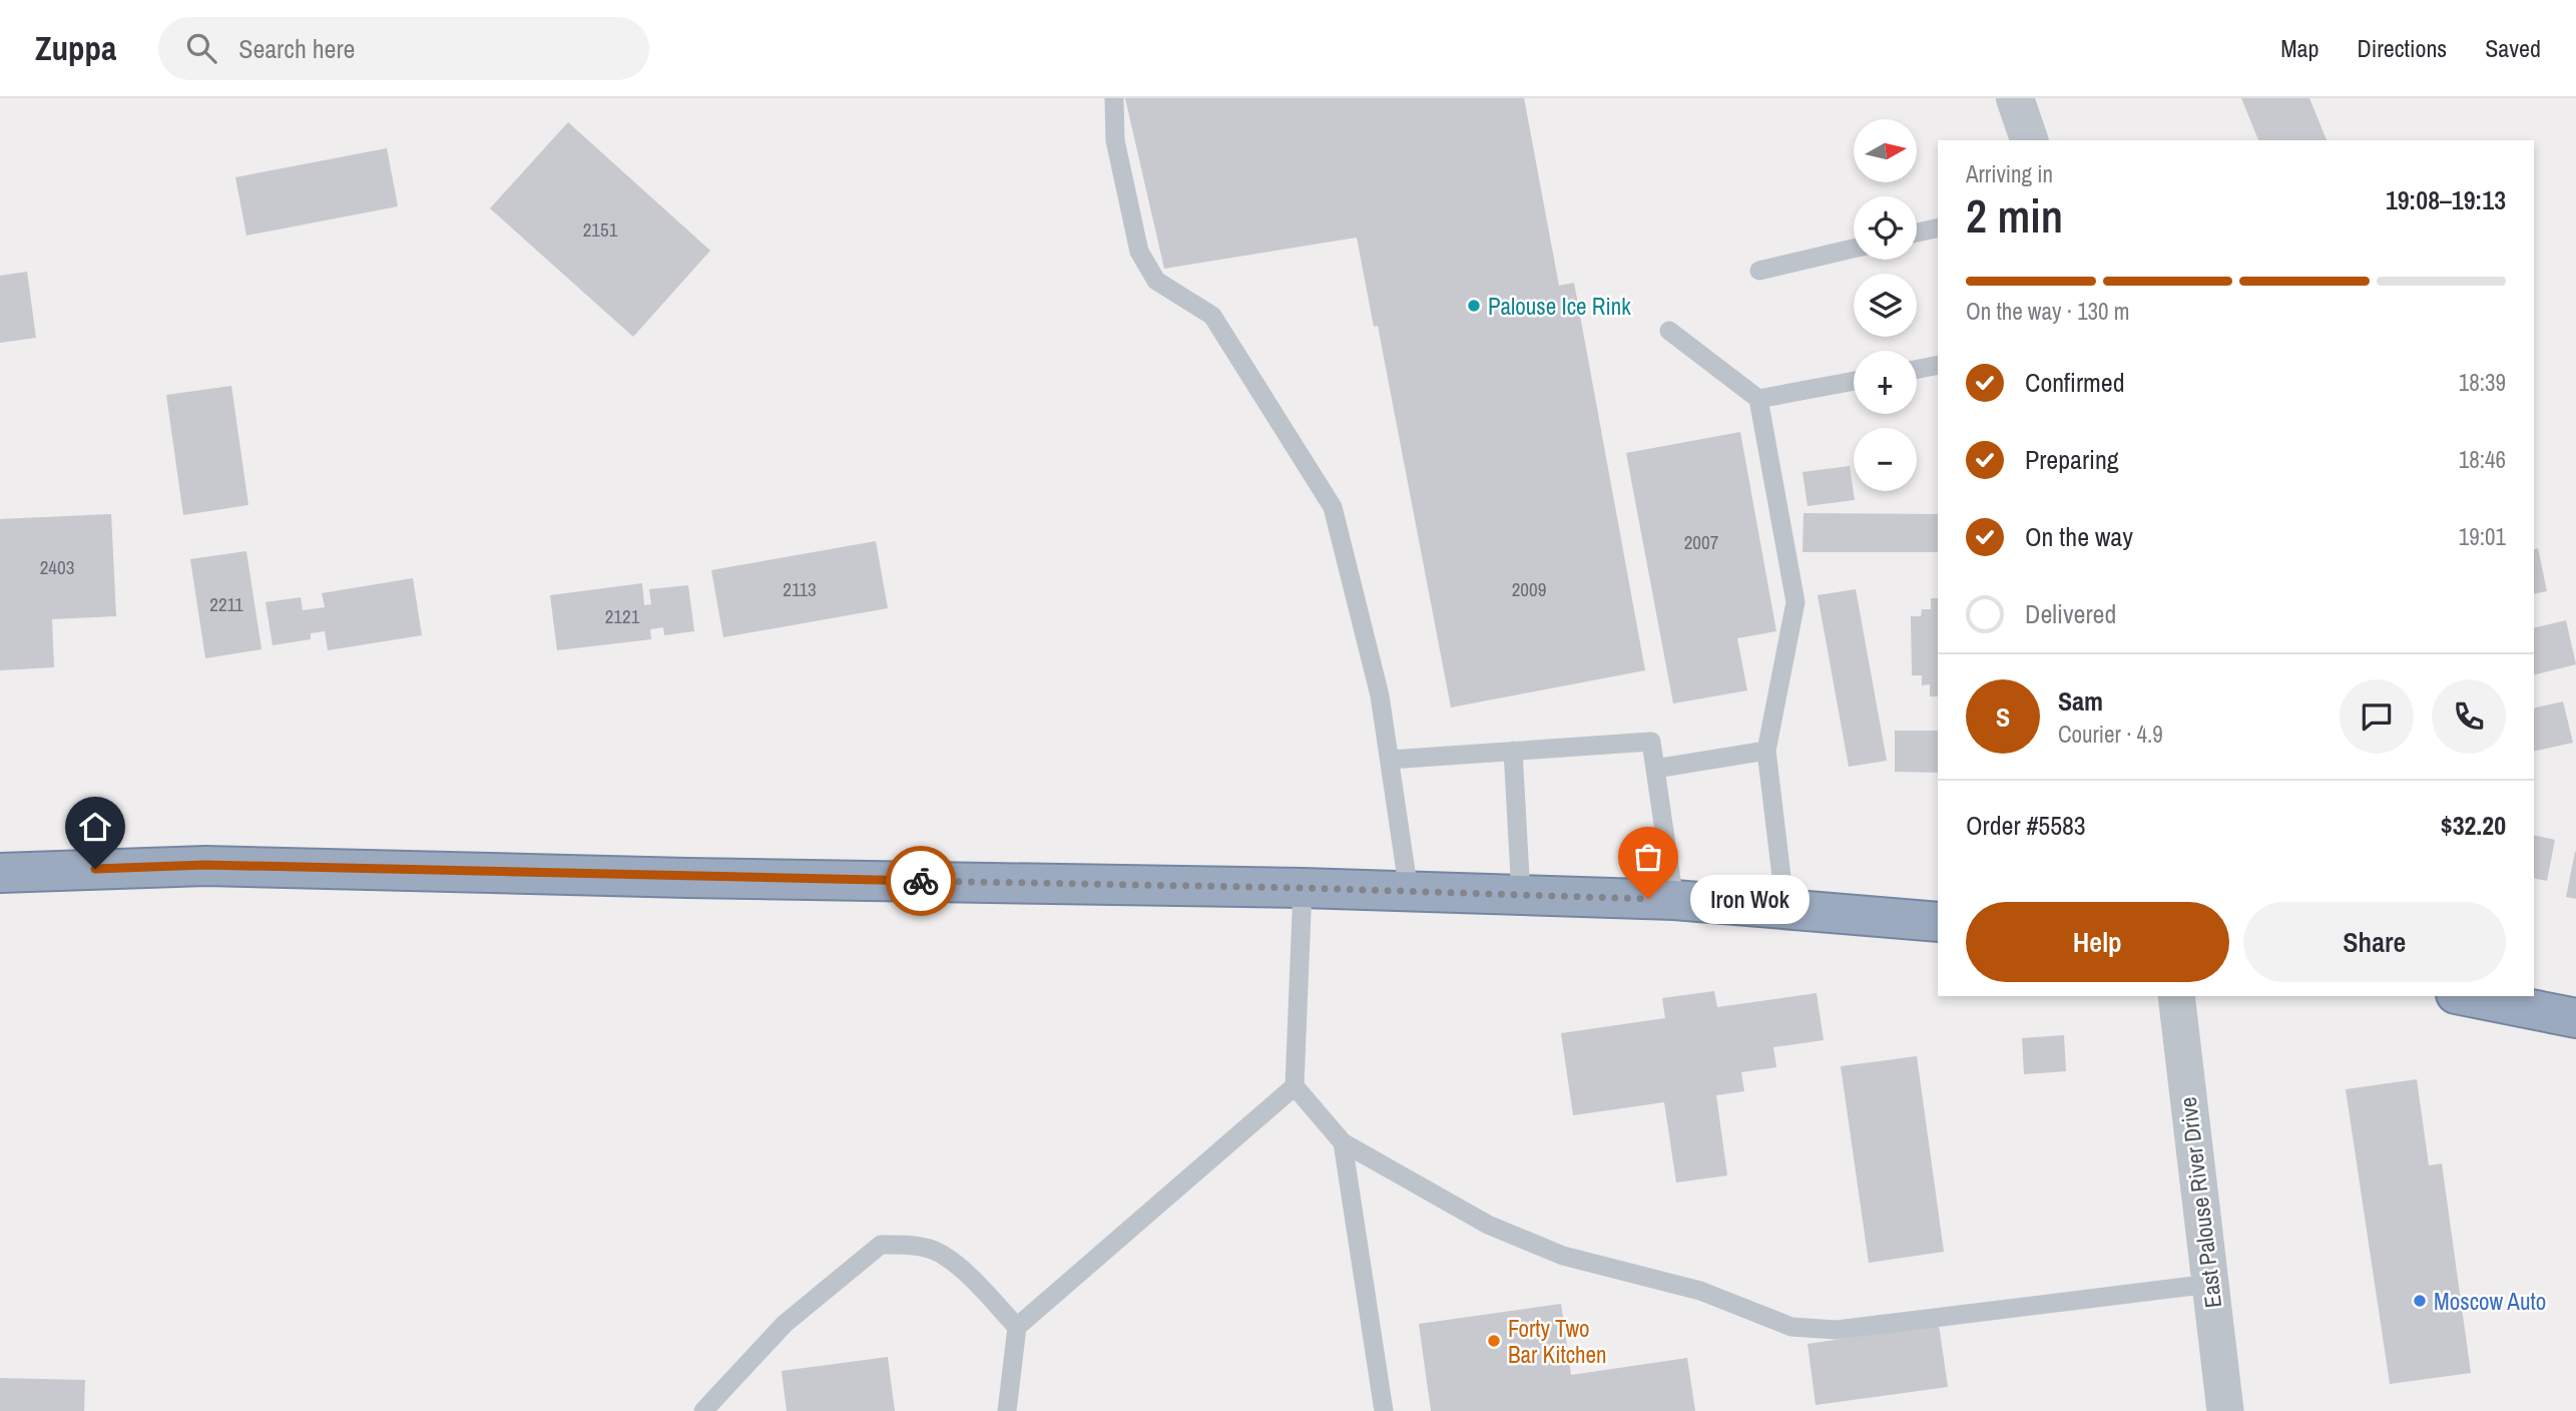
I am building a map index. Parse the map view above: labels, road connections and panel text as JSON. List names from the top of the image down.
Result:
{
  "streets": {
    "street": ["East Palouse River Drive"]
  },
  "places": [
    "Palouse Ice Rink",
    "Iron Wok",
    "Moscow Auto",
    "Forty Two Bar Kitchen"
  ],
  "house_numbers": [
    "2151",
    "2007",
    "2403",
    "2113",
    "2009",
    "2211",
    "2121"
  ],
  "north": "right",
  "page": {
    "header": "Zuppa",
    "search": "Search here",
    "nav": ["Map", "Directions", "Saved"],
    "map_buttons": ["+", "−"],
    "heading": ["2 min", "Arriving in", "19:08–19:13"],
    "panel": [
      "Sam",
      "Courier · 4.9",
      "Order #5583",
      "$32.20"
    ],
    "bar": "On the way · 130 m",
    "list": [
      ["Confirmed", "18:39"],
      ["Preparing", "18:46"],
      ["On the way", "19:01"],
      "Delivered"
    ],
    "round": "S",
    "bubble": "Iron Wok",
    "buttons": ["Help", "Share"]
  }
}
